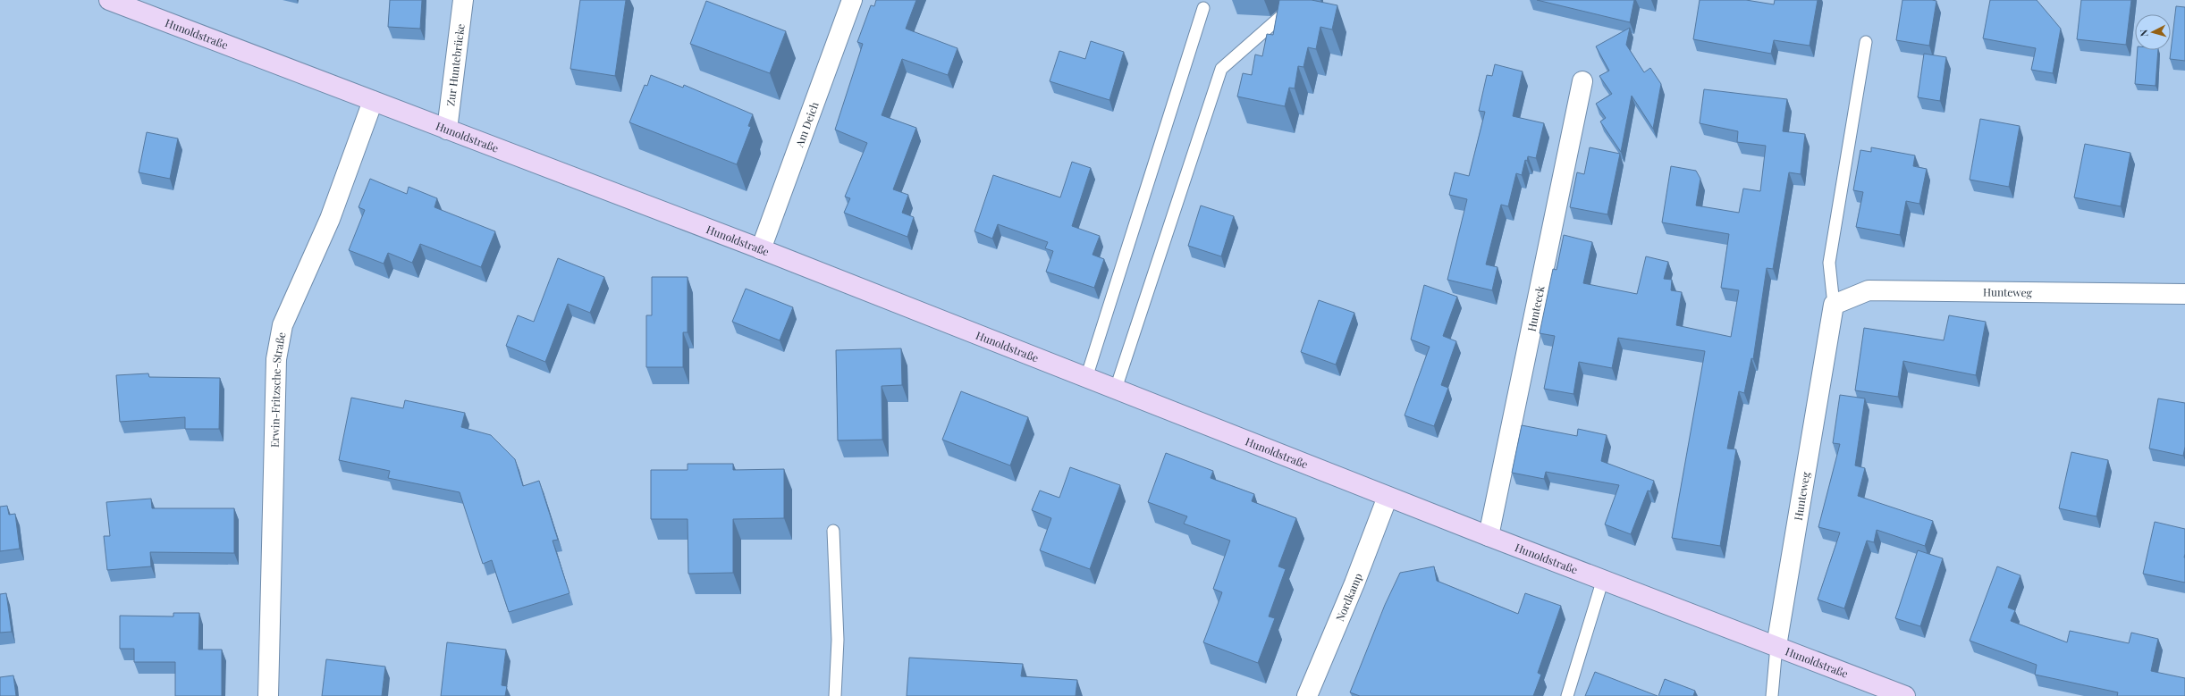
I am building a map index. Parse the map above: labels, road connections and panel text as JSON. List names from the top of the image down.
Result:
{
  "streets": {
    "street": [
      "Hunoldstraße",
      "Zur Huntebrücke",
      "Am Deich",
      "Hunteweg",
      "Hunteeck",
      "Erwin-Fritzsche-Straße",
      "Nordkamp"
    ]
  },
  "crossings": [
    ["Hunoldstraße", "Zur Huntebrücke"],
    ["Hunoldstraße", "Am Deich"],
    ["Hunoldstraße", "Hunteweg"],
    ["Hunoldstraße", "Hunteeck"],
    ["Hunoldstraße", "Erwin-Fritzsche-Straße"],
    ["Hunoldstraße", "Nordkamp"]
  ],
  "north": "left"
}
